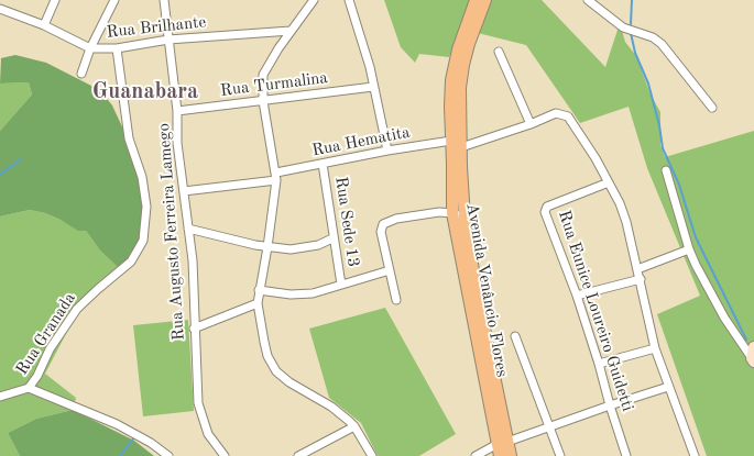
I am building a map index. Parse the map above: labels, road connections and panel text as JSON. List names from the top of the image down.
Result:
{
  "streets": {
    "main road": ["Avenida Venâncio Flores"],
    "street": [
      "Rua Brilhante",
      "Rua Turmalina",
      "Rua Hematita",
      "Rua Sede 13",
      "Rua Augusto Ferreira Lamego",
      "Rua Eunice Loureiro Guidetti",
      "Rua Granada"
    ]
  },
  "crossings": [
    ["Rua Brilhante", "Rua Augusto Ferreira Lamego"],
    ["Rua Brilhante", "Rua Granada"],
    ["Rua Turmalina", "Rua Augusto Ferreira Lamego"],
    ["Rua Hematita", "Rua Sede 13"],
    ["Rua Hematita", "Rua Augusto Ferreira Lamego"],
    ["Rua Hematita", "Avenida Venâncio Flores"],
    ["Rua Hematita", "Rua Eunice Loureiro Guidetti"]
  ],
  "districts": ["Guanabara"]
}
